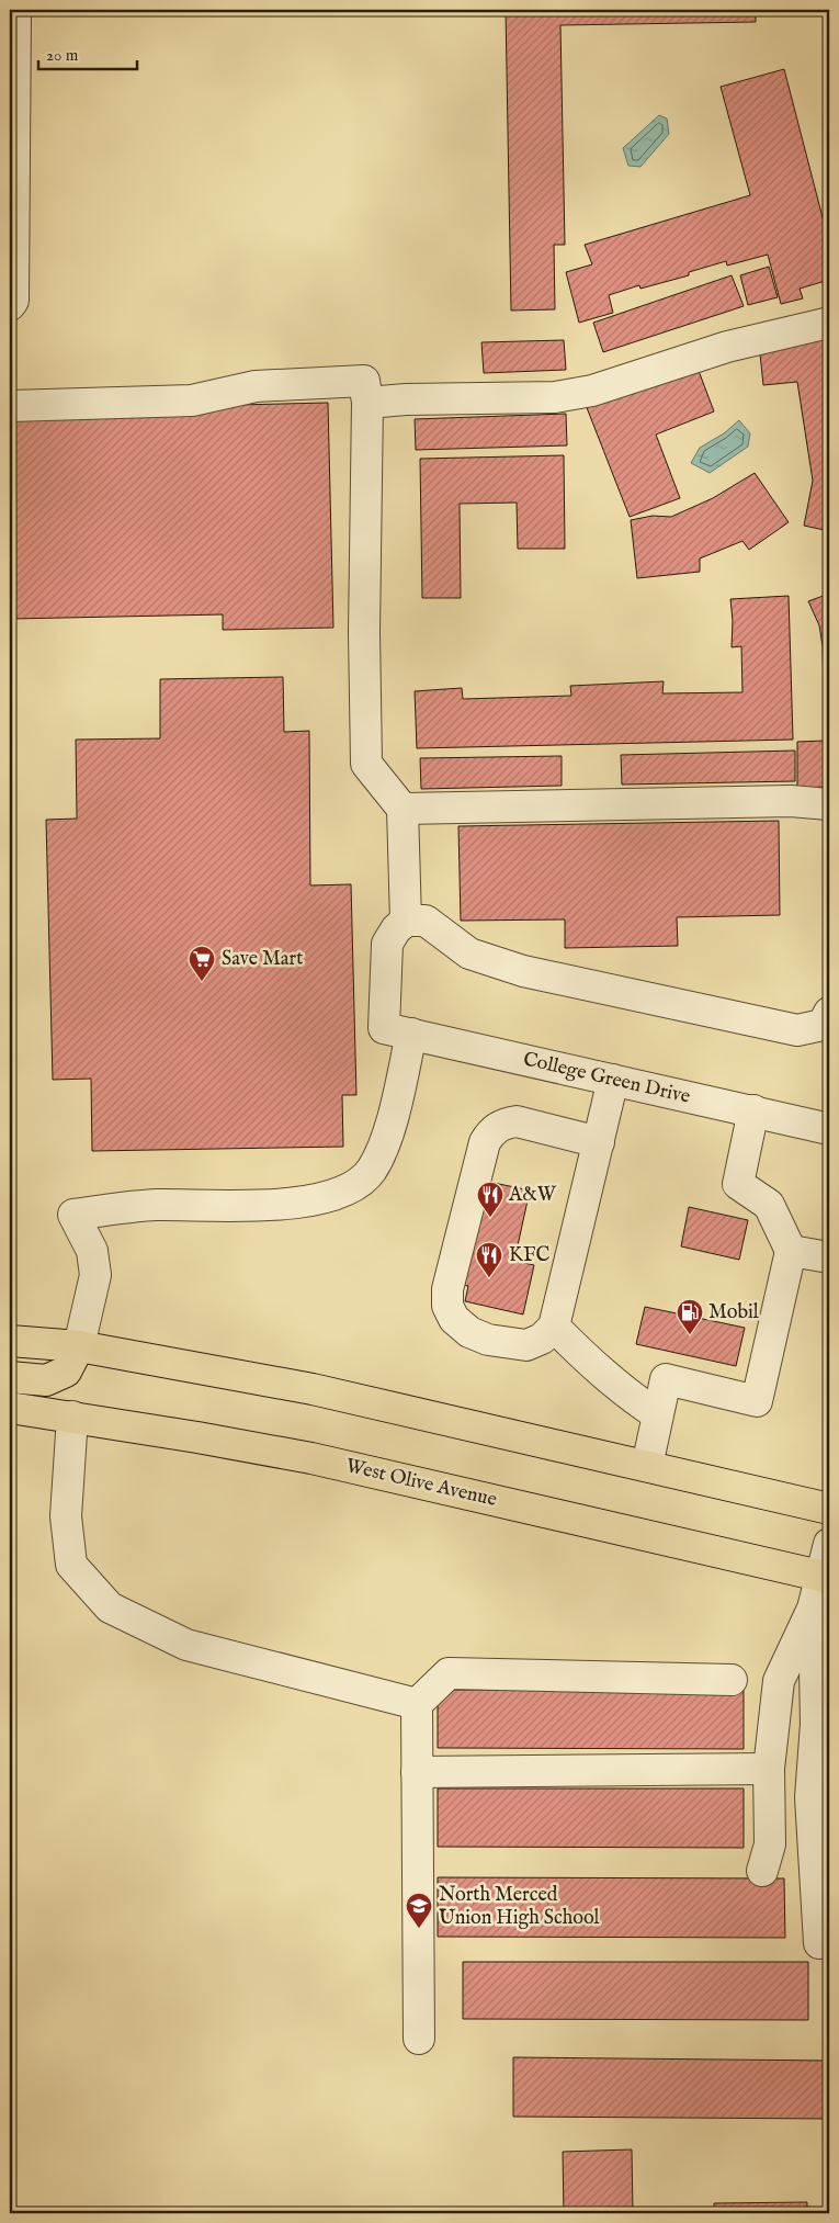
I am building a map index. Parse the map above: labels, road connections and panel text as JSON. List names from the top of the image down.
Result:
{
  "streets": {
    "main road": ["West Olive Avenue"],
    "street": ["College Green Drive"]
  },
  "places": {
    "supermarket": ["Save Mart"],
    "restaurant": ["A&W", "KFC"],
    "fuel station": ["Mobil"],
    "school or university": ["North Merced Union High School"]
  },
  "scale_bar": "20 m"
}
